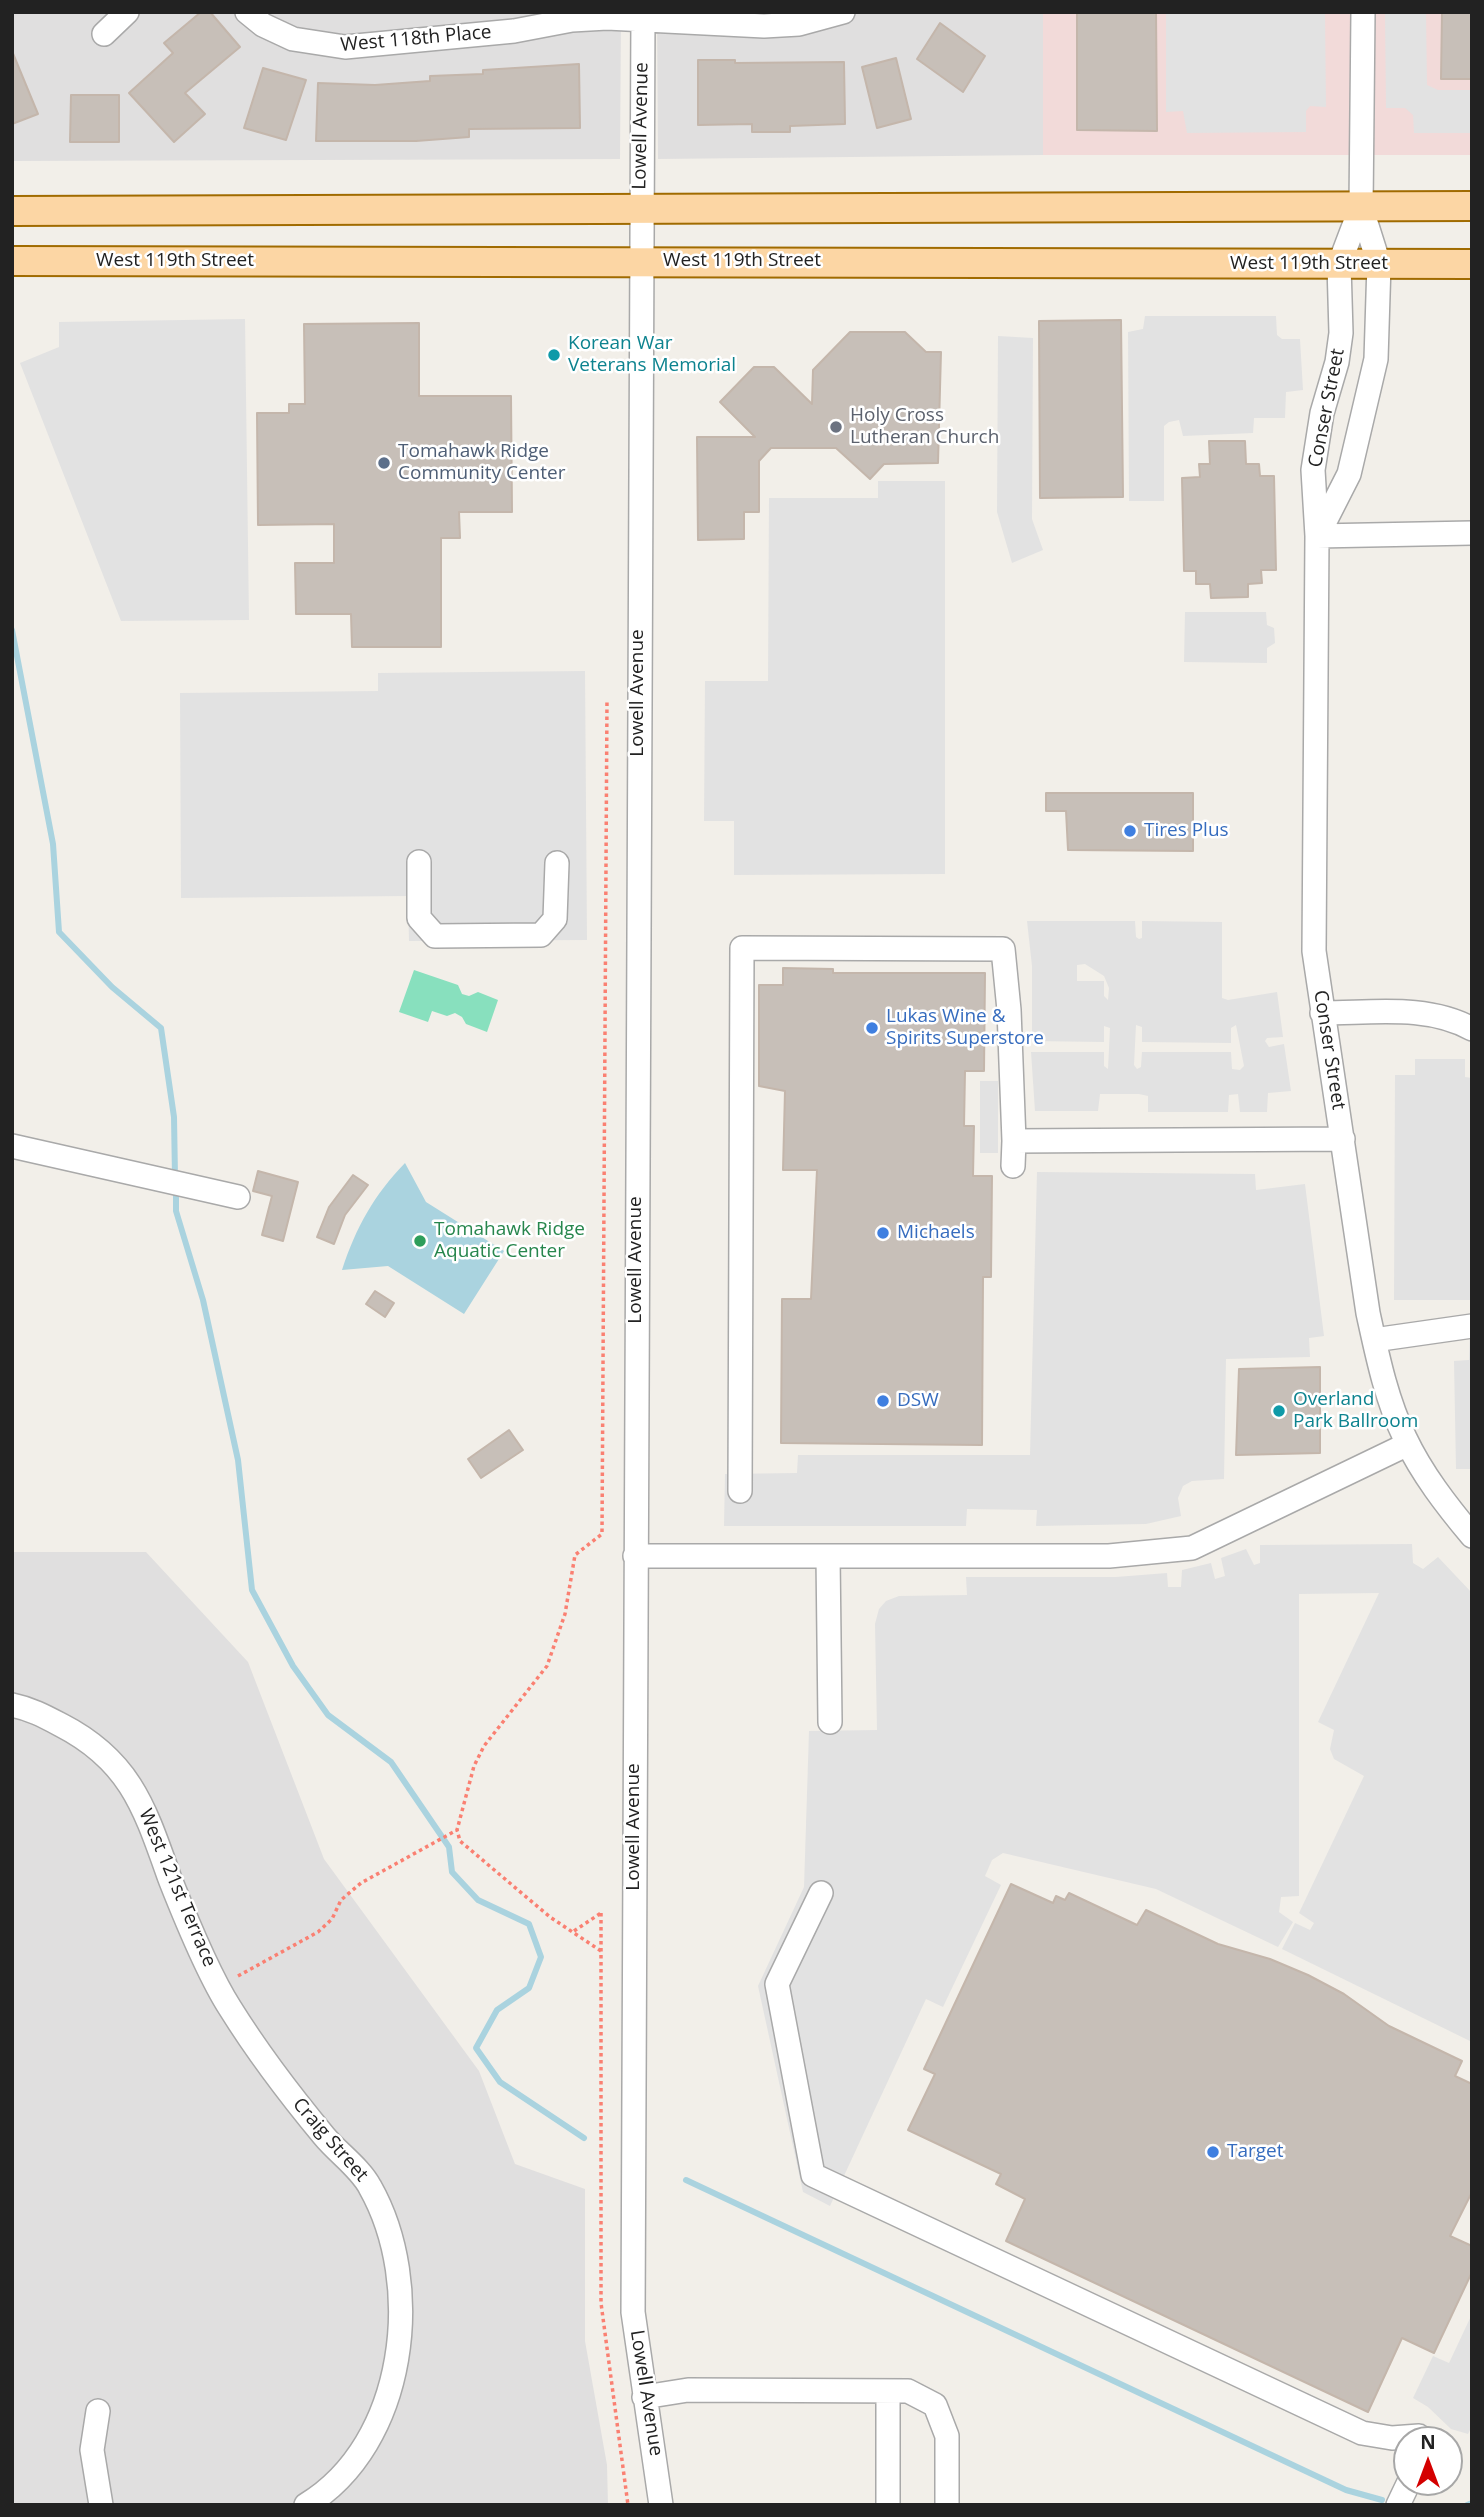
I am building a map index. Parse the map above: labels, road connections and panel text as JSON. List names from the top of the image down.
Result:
{
  "streets": {
    "main road": ["West 119th Street"],
    "street": [
      "West 118th Place",
      "Lowell Avenue",
      "Conser Street",
      "West 121st Terrace",
      "Craig Street"
    ]
  },
  "crossings": [
    ["West 118th Place", "Lowell Avenue"],
    ["Lowell Avenue", "West 119th Street"],
    ["West 119th Street", "Conser Street"],
    ["West 121st Terrace", "Craig Street"]
  ],
  "places": [
    "Korean War Veterans Memorial",
    "Holy Cross Lutheran Church",
    "Tomahawk Ridge Community Center",
    "Tires Plus",
    "Lukas Wine & Spirits Superstore",
    "Michaels",
    "Tomahawk Ridge Aquatic Center",
    "DSW",
    "Overland Park Ballroom",
    "Target"
  ],
  "north": "top"
}
